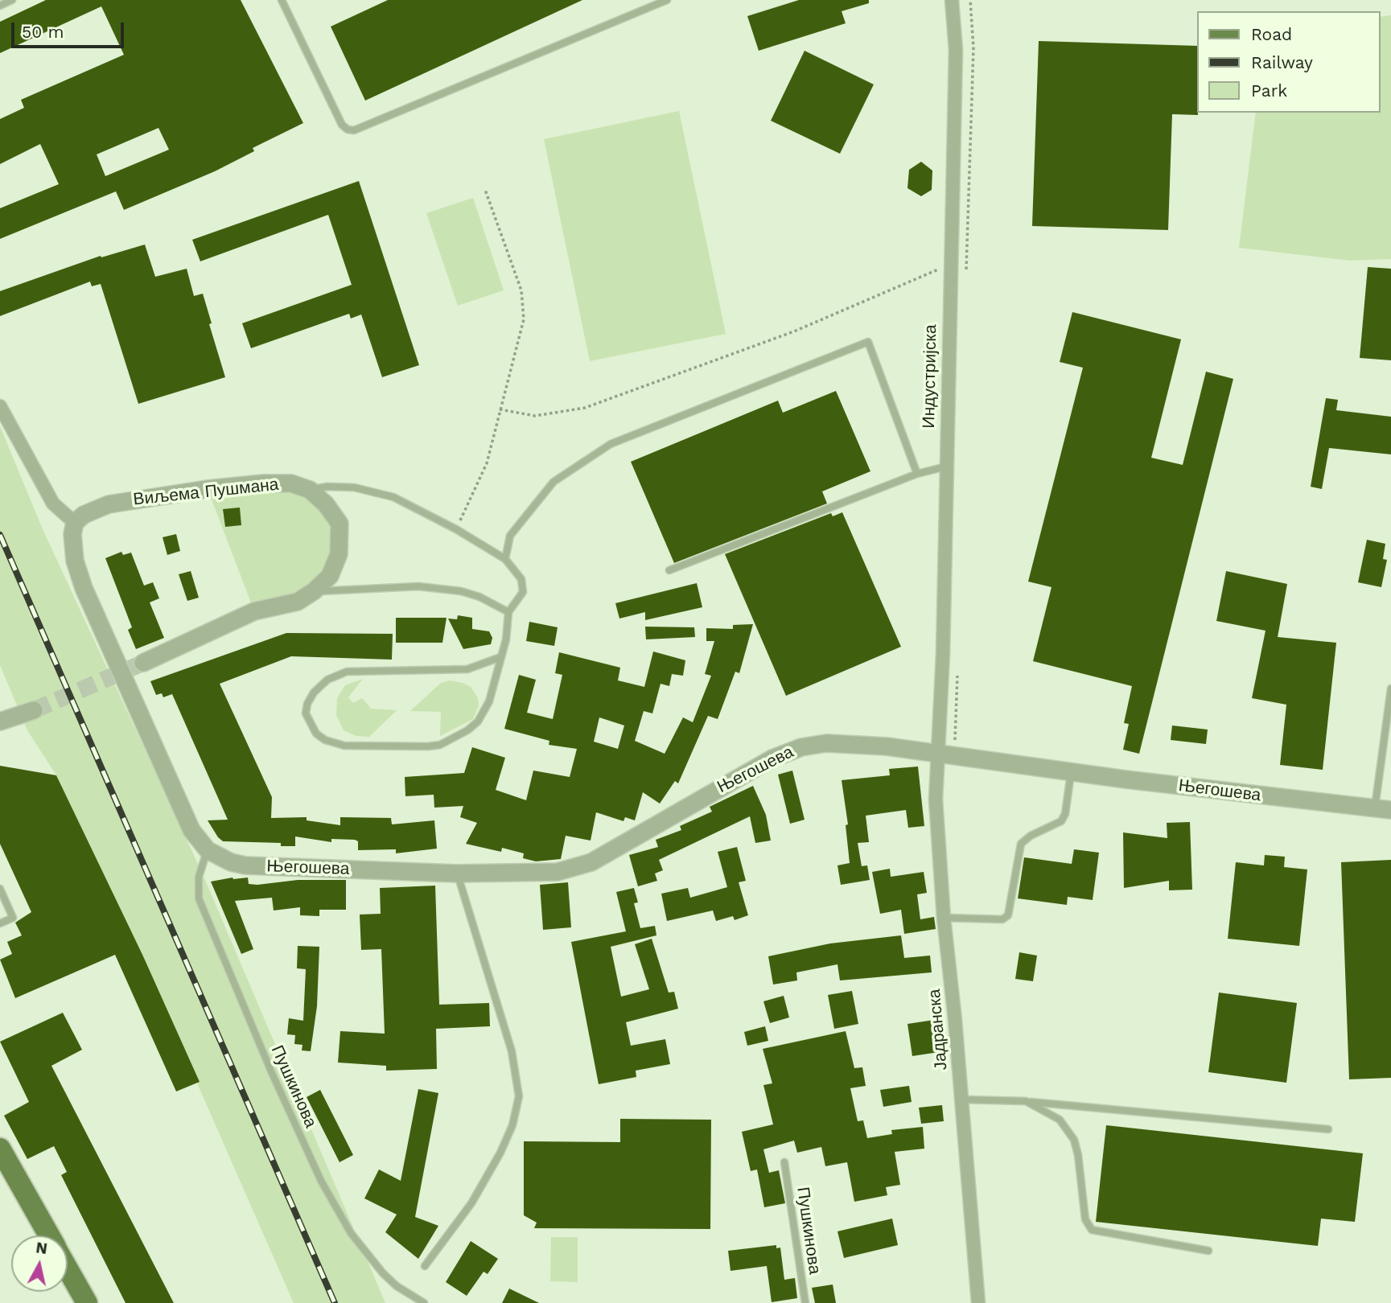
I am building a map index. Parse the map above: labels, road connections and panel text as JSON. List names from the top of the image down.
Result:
{
  "streets": {
    "street": [
      "Индустријска",
      "Виљема Пушмана",
      "Његошева",
      "Јадранска"
    ],
    "lane": ["Пушкинова"]
  },
  "crossings": [
    ["Индустријска", "Његошева"],
    ["Индустријска", "Јадранска"],
    ["Његошева", "Јадранска"],
    ["Његошева", "Пушкинова"]
  ],
  "legend": ["Road", "Railway", "Park"],
  "scale_bar": "50 m",
  "north": "top"
}
